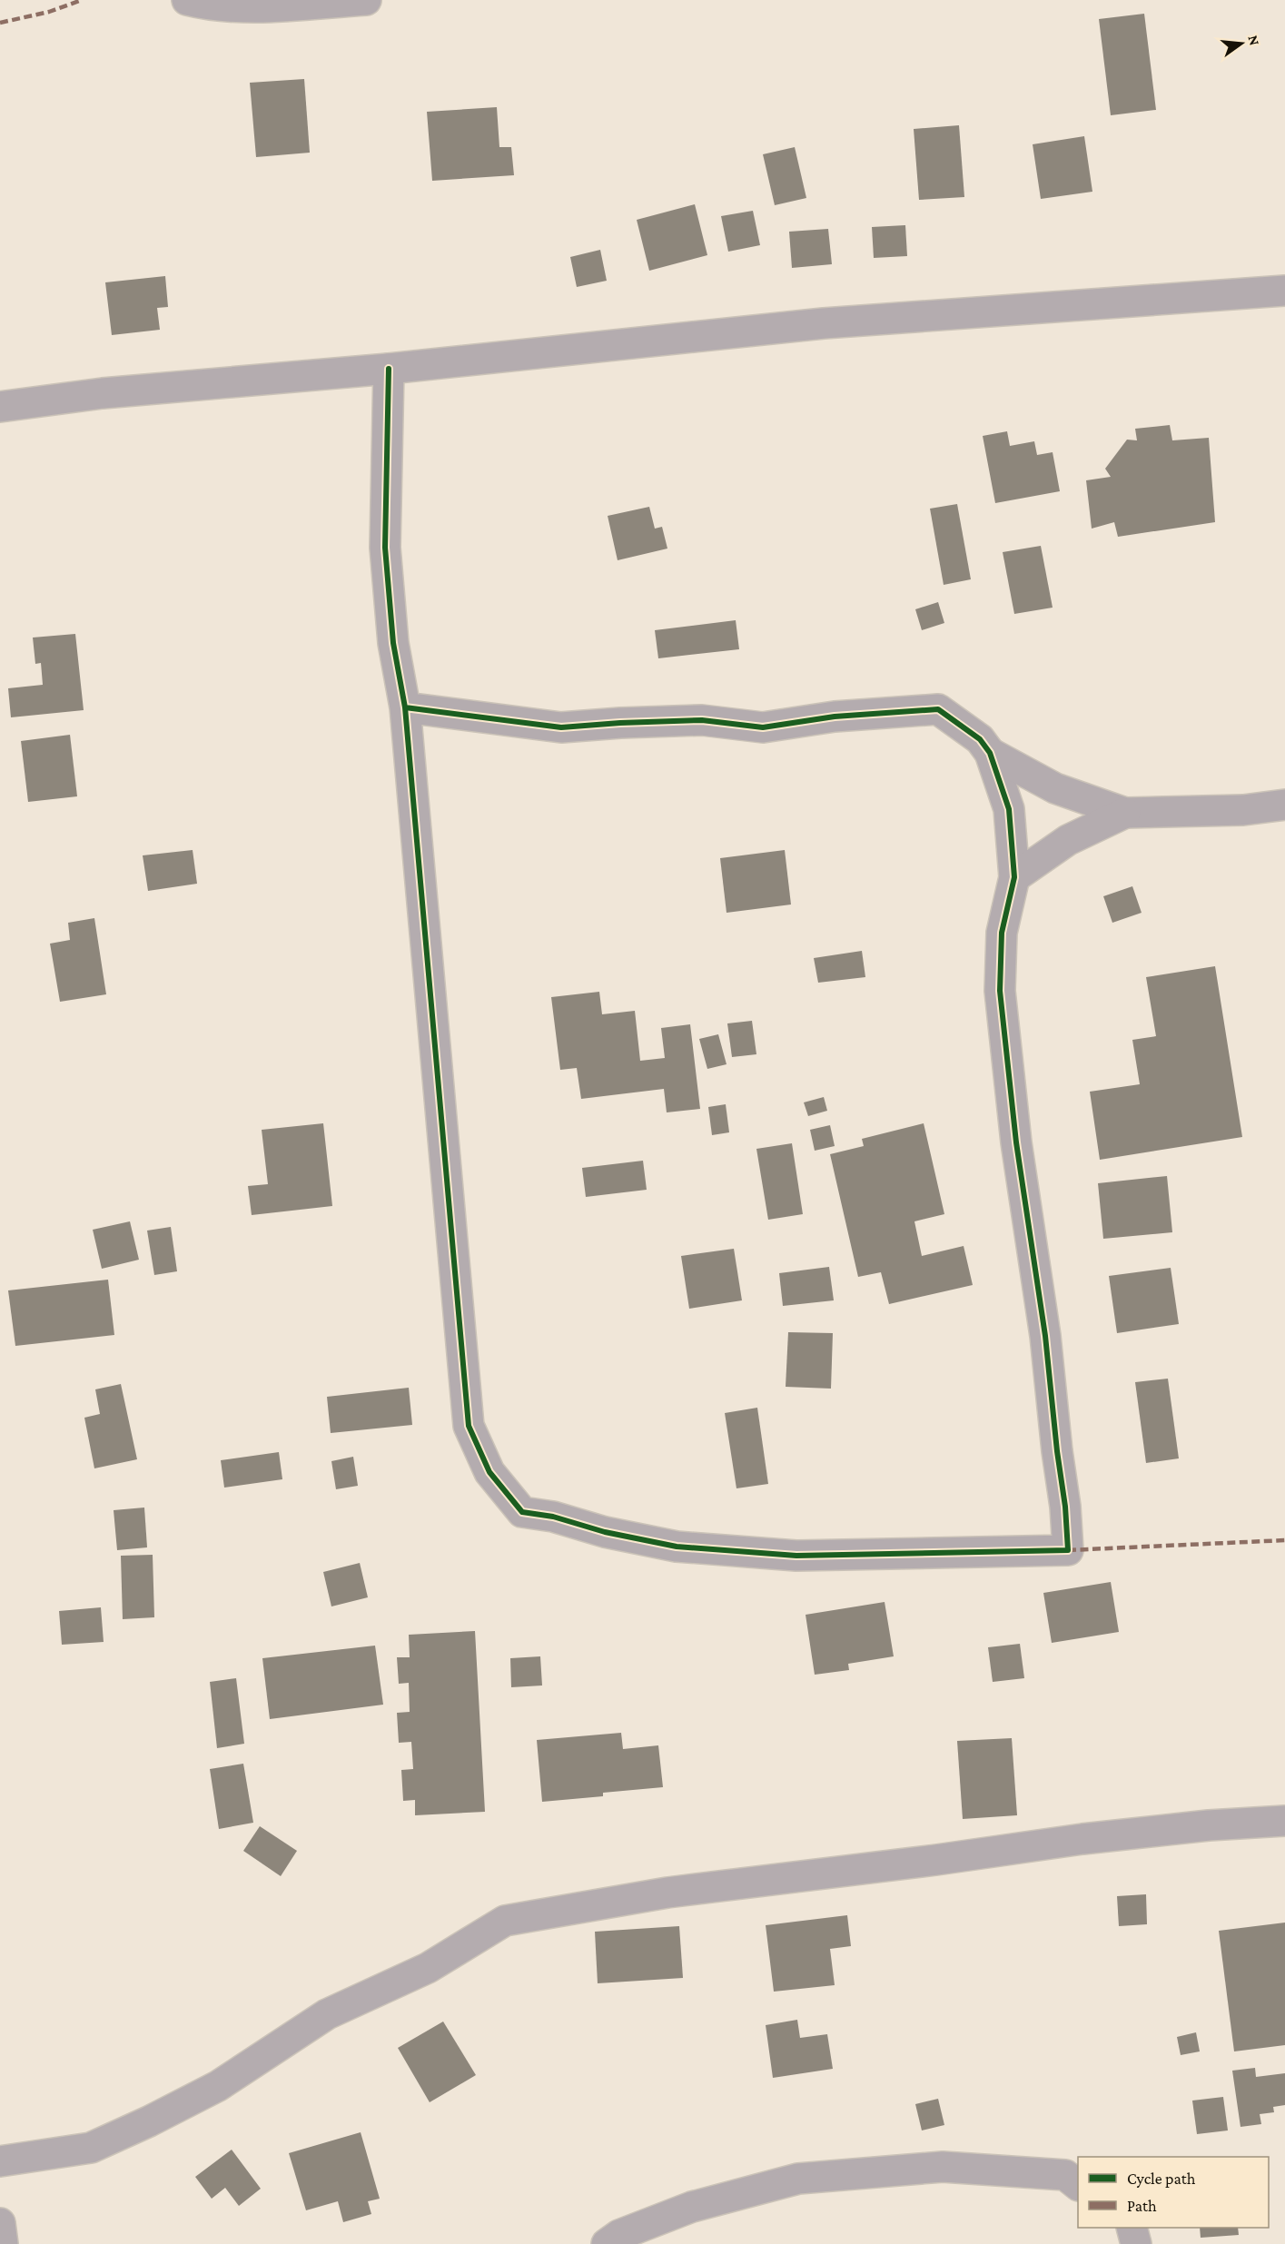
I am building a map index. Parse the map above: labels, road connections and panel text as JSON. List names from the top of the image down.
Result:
{
  "legend": ["Cycle path", "Path"],
  "north": "right"
}
